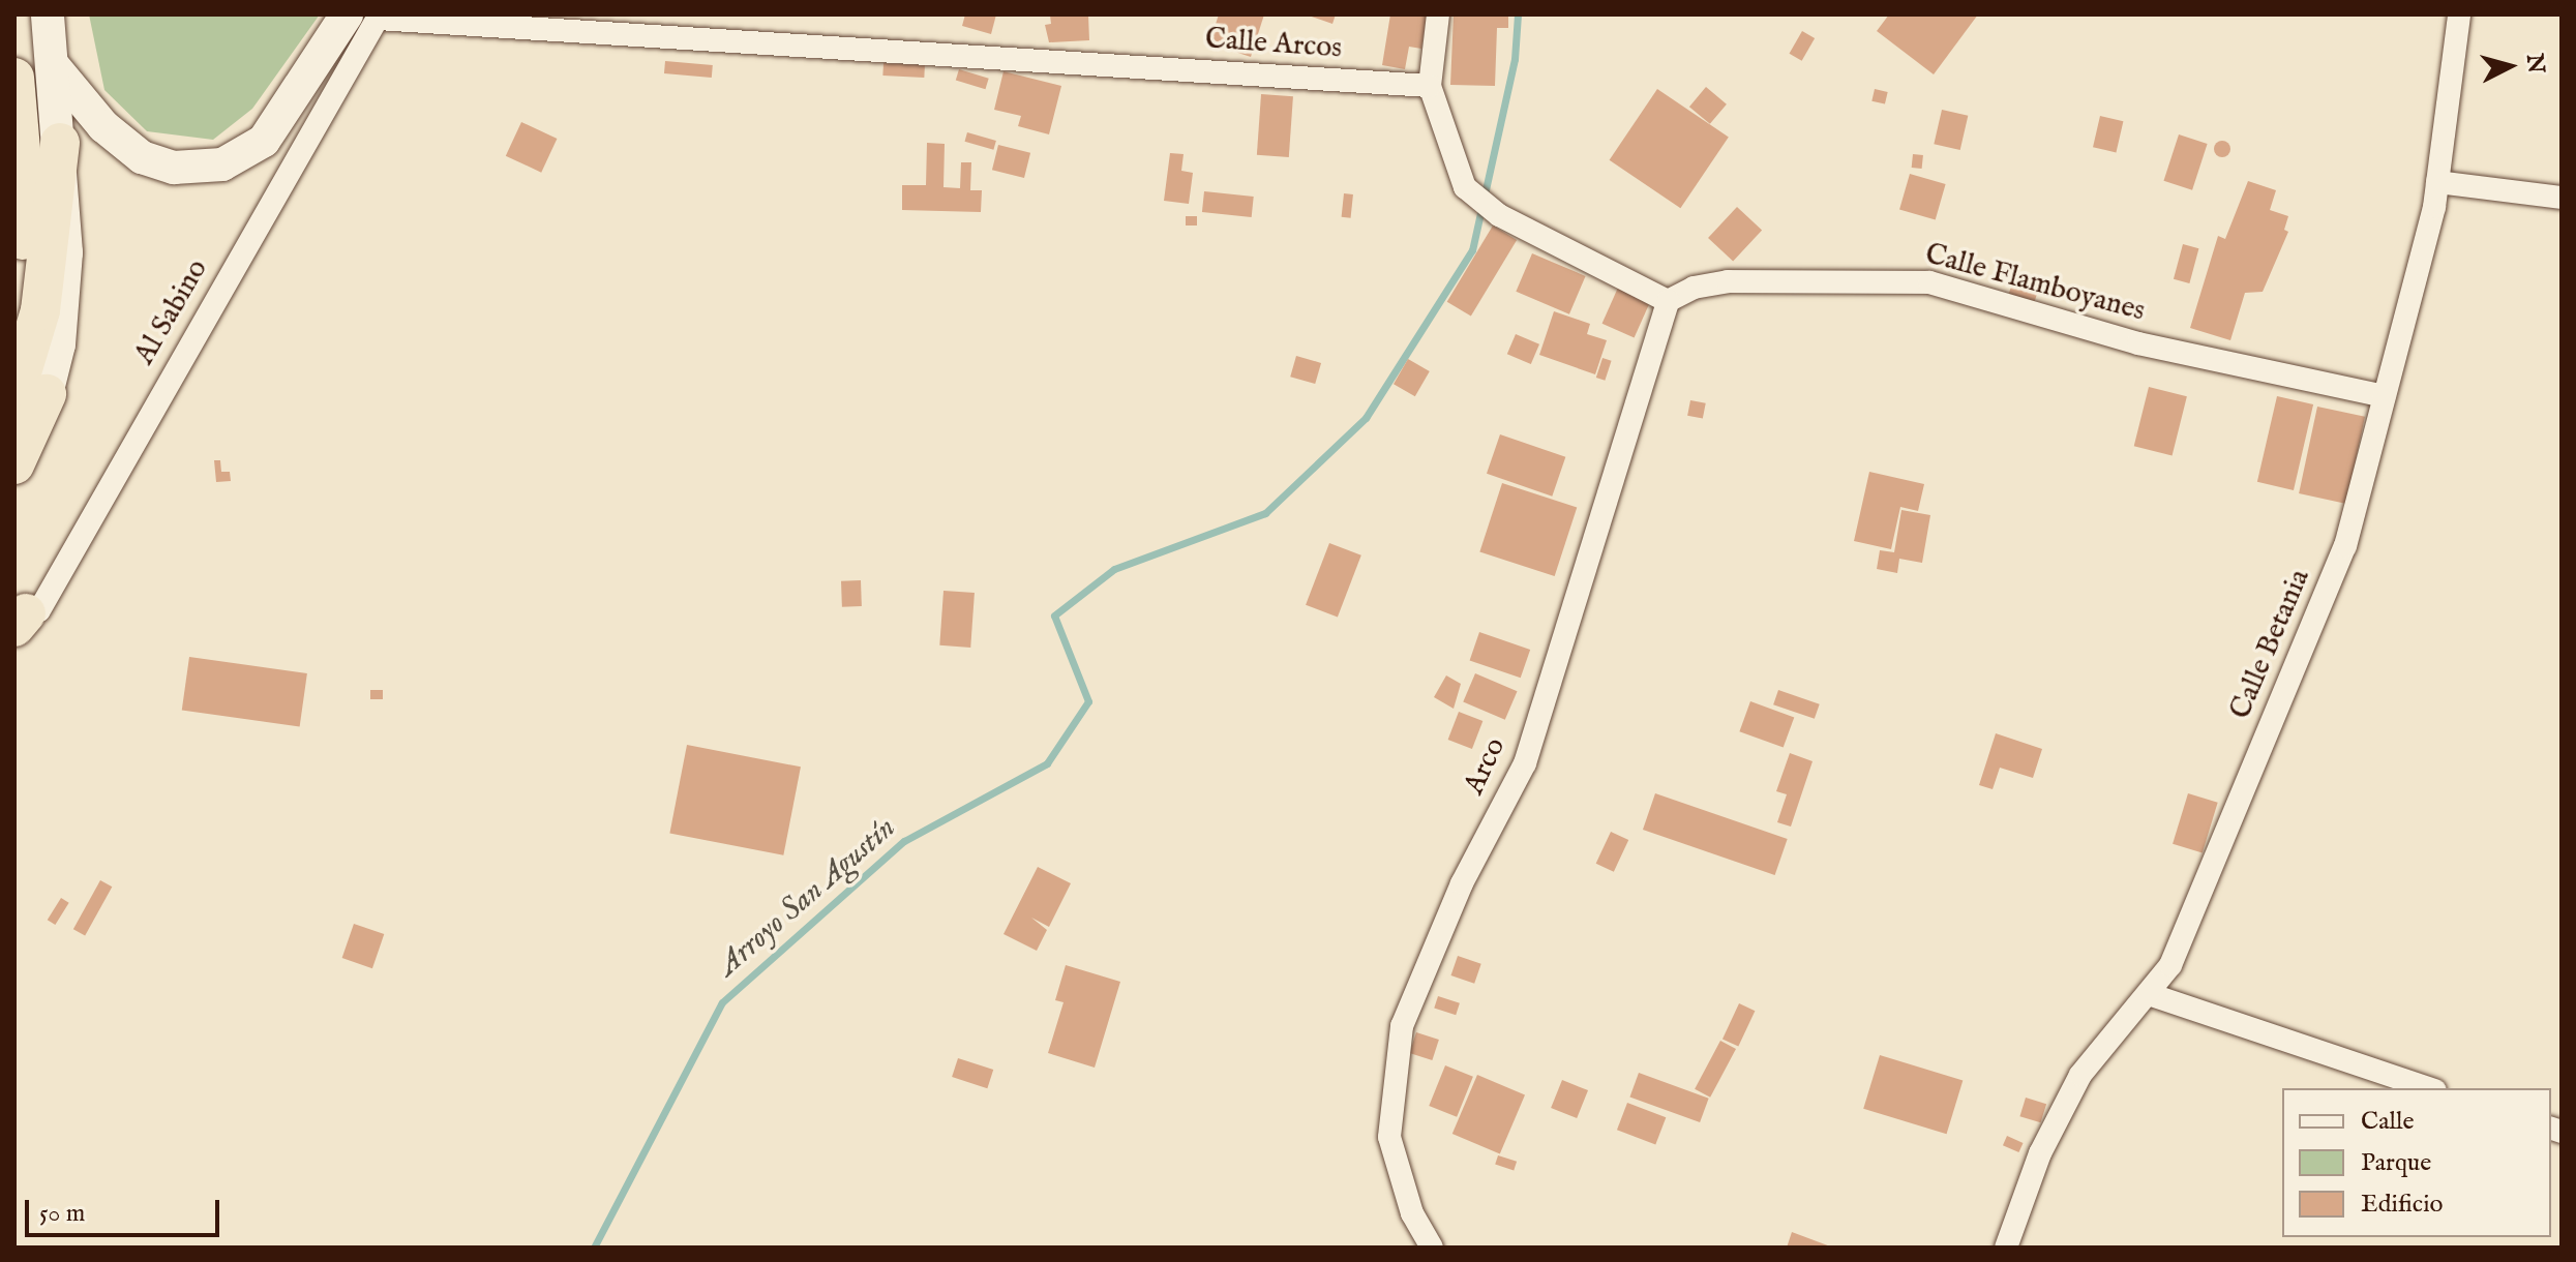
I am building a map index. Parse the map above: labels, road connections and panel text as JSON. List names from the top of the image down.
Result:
{
  "streets": {
    "street": [
      "Calle Arcos",
      "Calle Flamboyanes",
      "Al Sabino",
      "Calle Betania",
      "Arco"
    ]
  },
  "crossings": [
    ["Calle Arcos", "Al Sabino"],
    ["Calle Flamboyanes", "Calle Betania"],
    ["Calle Flamboyanes", "Arco"]
  ],
  "water": ["Arroyo San Agustín"],
  "legend": ["Calle", "Parque", "Edificio"],
  "scale_bar": "50 m",
  "north": "right"
}
